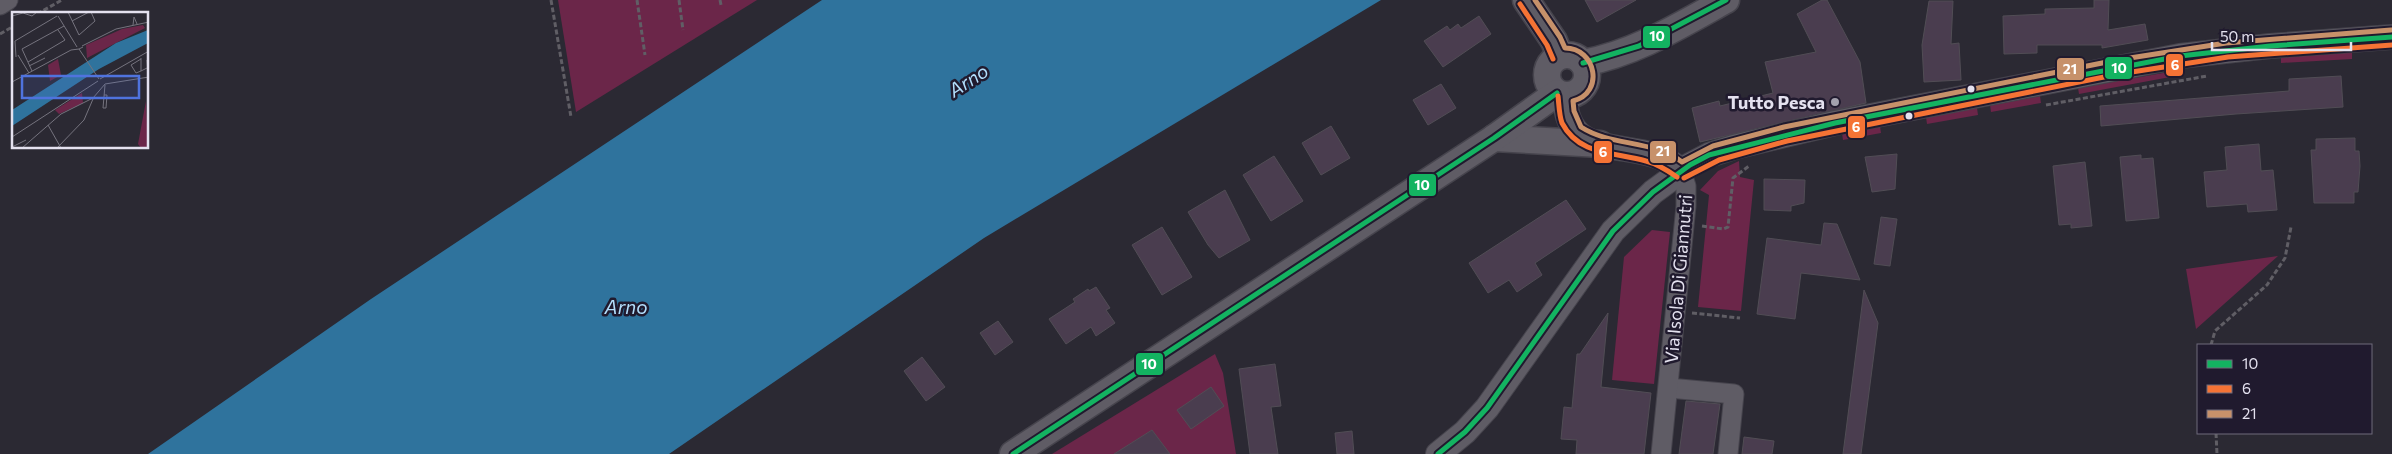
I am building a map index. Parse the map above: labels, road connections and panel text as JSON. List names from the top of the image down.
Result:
{
  "streets": {
    "street": ["Via Isola Di Giannutri"]
  },
  "water": ["Arno"],
  "places": ["Tutto Pesca"],
  "lines": ["transit line 10", "transit line 21", "transit line 6"],
  "legend": ["10", "6", "21"],
  "scale_bar": "50 m"
}
